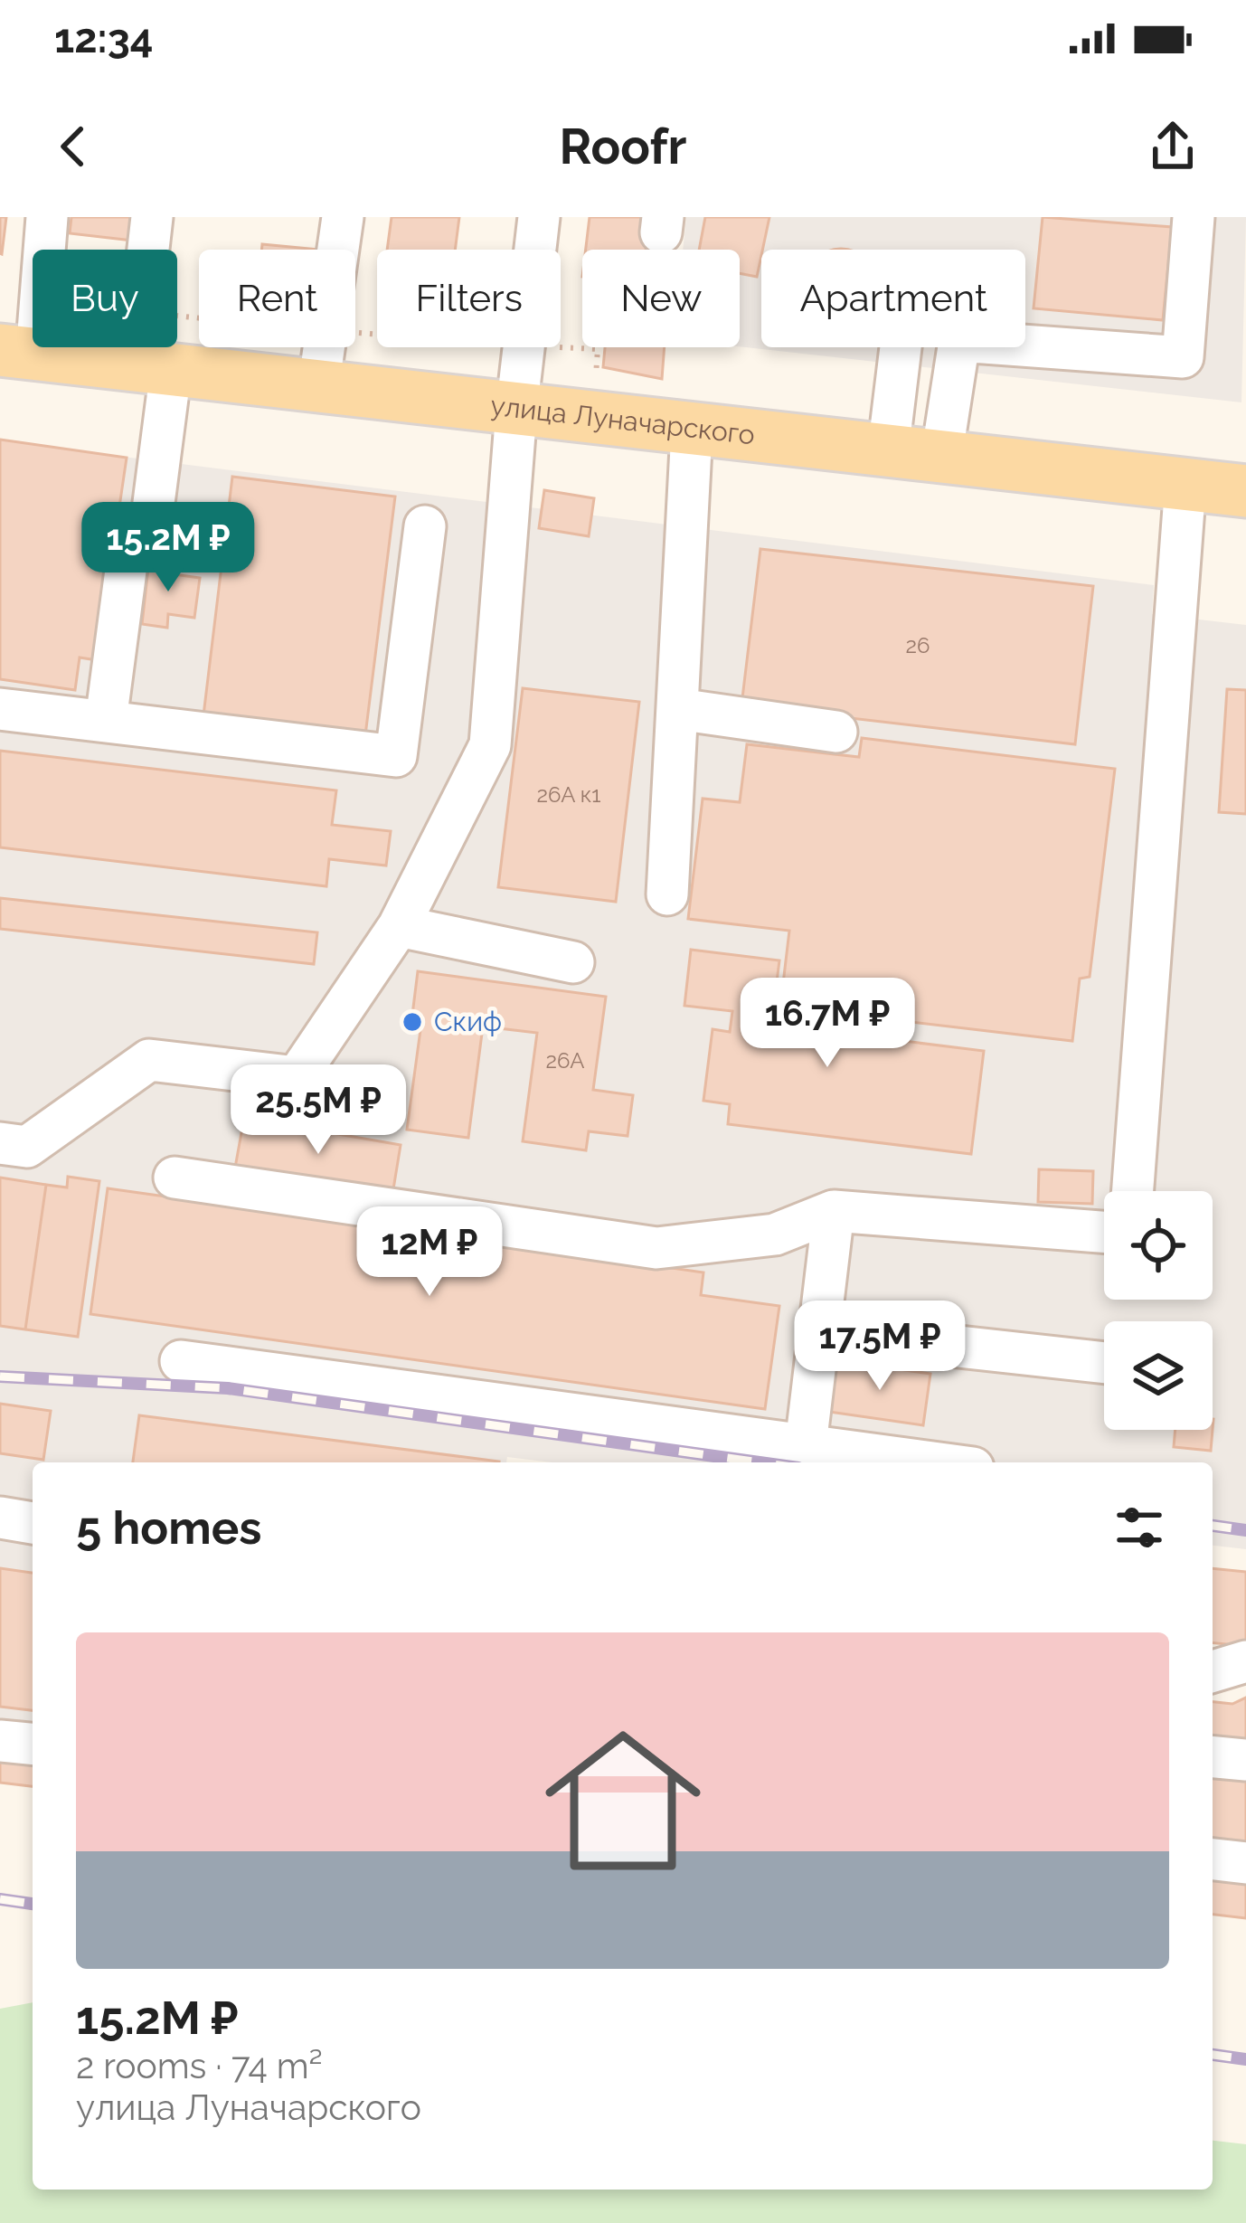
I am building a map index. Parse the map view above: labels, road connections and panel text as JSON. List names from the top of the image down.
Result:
{
  "streets": {
    "main road": ["улица Луначарского"]
  },
  "places": ["Скиф"],
  "house_numbers": ["26", "26А к1", "26А"],
  "page": {
    "status": "12:34",
    "header": "Roofr",
    "chip": [
      "Buy",
      "Rent",
      "Filters",
      "New",
      "Apartment"
    ],
    "price": [
      "15.2M ₽",
      "16.7M ₽",
      "25.5M ₽",
      "12M ₽",
      "17.5M ₽"
    ],
    "heading": "5 homes",
    "list": [
      {
        "name": "15.2M ₽",
        "note": "2 rooms · 74 m² · улица Луначарского"
      }
    ]
  }
}
